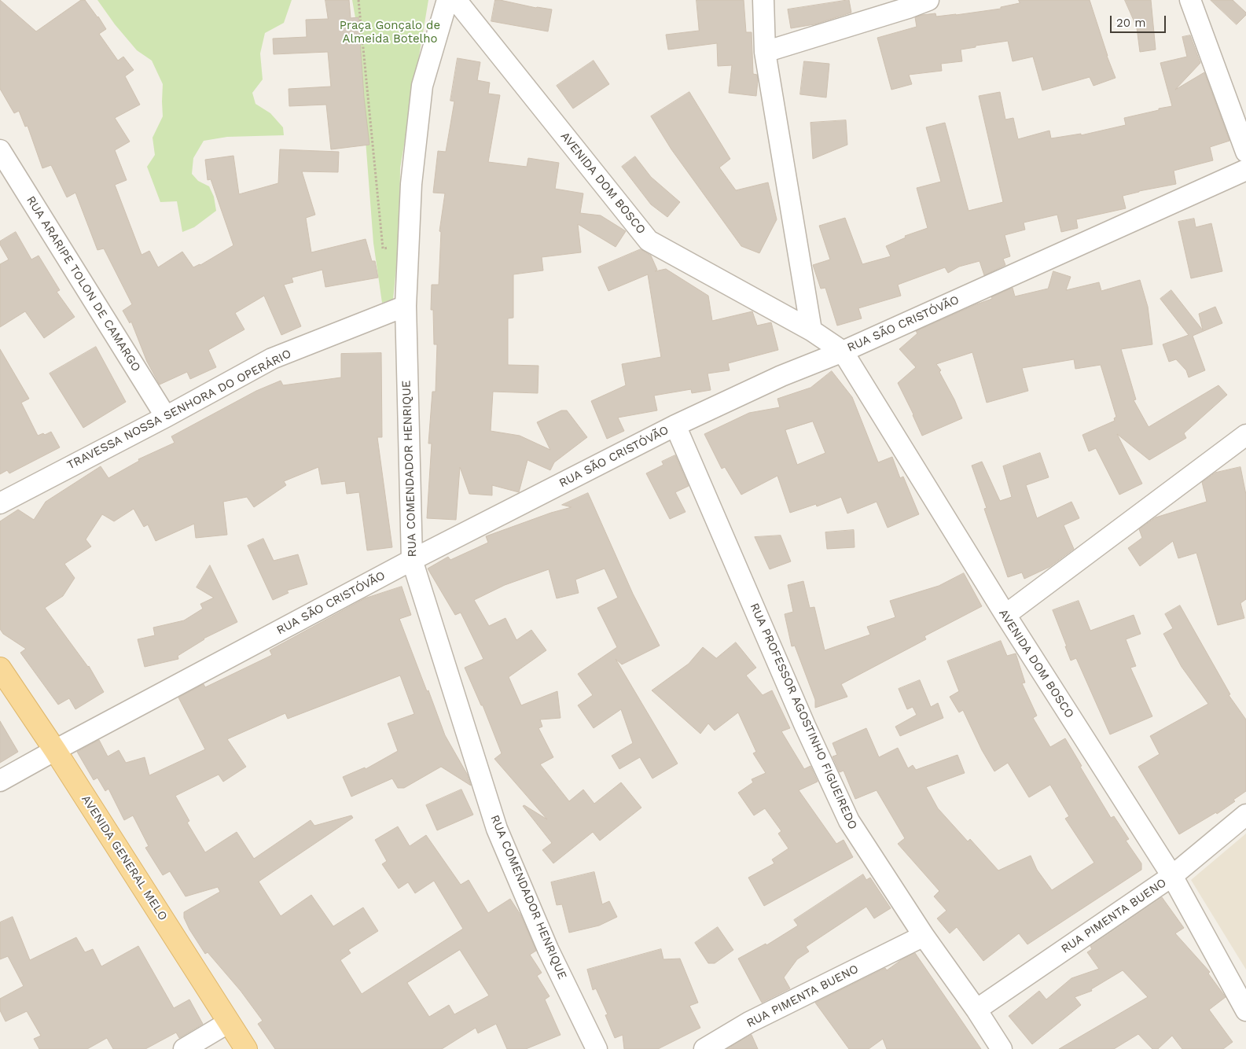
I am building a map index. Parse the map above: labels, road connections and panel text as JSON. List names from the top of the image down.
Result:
{
  "streets": {
    "main road": ["AVENIDA GENERAL MELO"],
    "street": [
      "AVENIDA DOM BOSCO",
      "RUA ARARIPE TOLON DE CAMARGO",
      "RUA SÃO CRISTÓVÃO",
      "TRAVESSA NOSSA SENHORA DO OPERÁRIO",
      "RUA COMENDADOR HENRIQUE",
      "RUA PROFESSOR AGOSTINHO FIGUEIREDO",
      "RUA PIMENTA BUENO"
    ]
  },
  "crossings": [
    ["AVENIDA DOM BOSCO", "RUA SÃO CRISTÓVÃO"],
    ["AVENIDA DOM BOSCO", "RUA PIMENTA BUENO"],
    ["RUA ARARIPE TOLON DE CAMARGO", "TRAVESSA NOSSA SENHORA DO OPERÁRIO"],
    ["RUA SÃO CRISTÓVÃO", "RUA COMENDADOR HENRIQUE"],
    ["RUA SÃO CRISTÓVÃO", "RUA PROFESSOR AGOSTINHO FIGUEIREDO"],
    ["RUA SÃO CRISTÓVÃO", "AVENIDA GENERAL MELO"],
    ["TRAVESSA NOSSA SENHORA DO OPERÁRIO", "RUA COMENDADOR HENRIQUE"],
    ["RUA PROFESSOR AGOSTINHO FIGUEIREDO", "RUA PIMENTA BUENO"]
  ],
  "parks": ["Praça Gonçalo de Almeida Botelho"],
  "scale_bar": "20 m"
}
